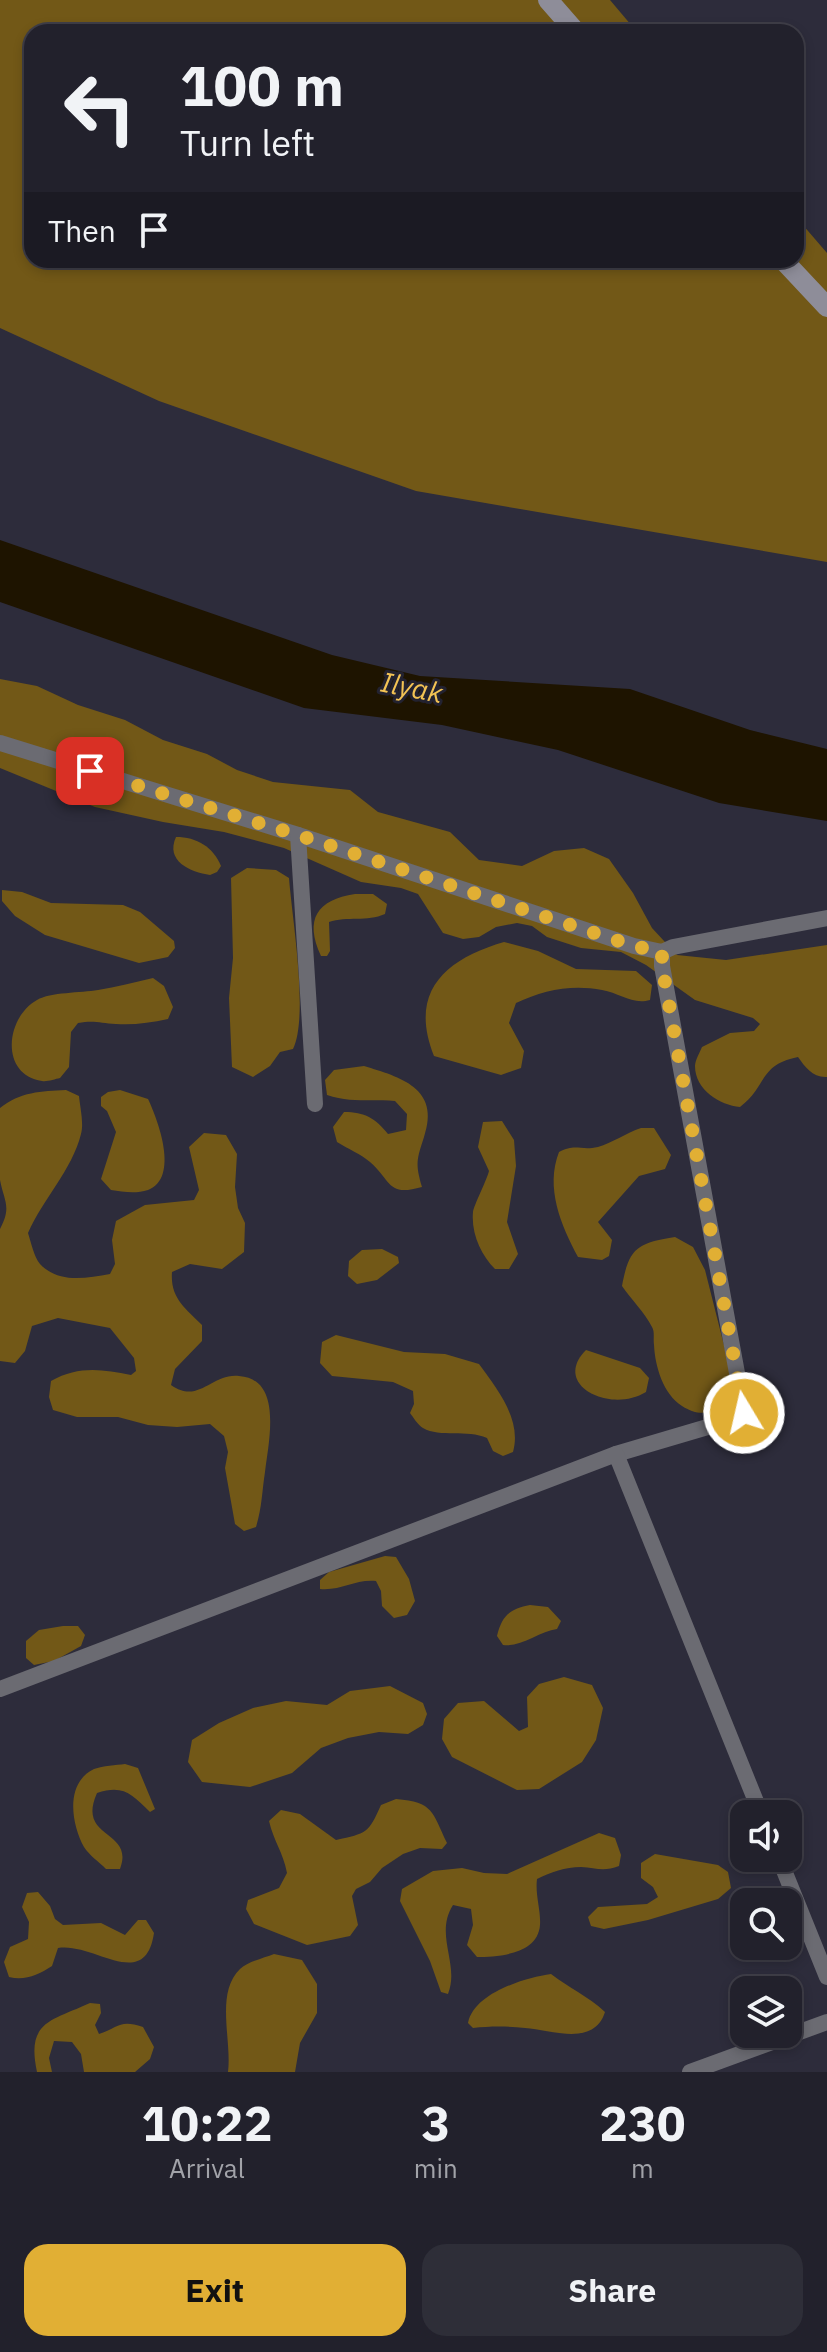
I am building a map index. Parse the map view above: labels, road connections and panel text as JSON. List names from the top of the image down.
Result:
{
  "water": ["Ilyak"],
  "page": {
    "turn": ["100 m", "Turn left"],
    "then": "Then",
    "eta": [
      "10:22",
      "Arrival",
      "3",
      "min",
      "230",
      "m"
    ],
    "buttons": ["Exit", "Share"]
  }
}
